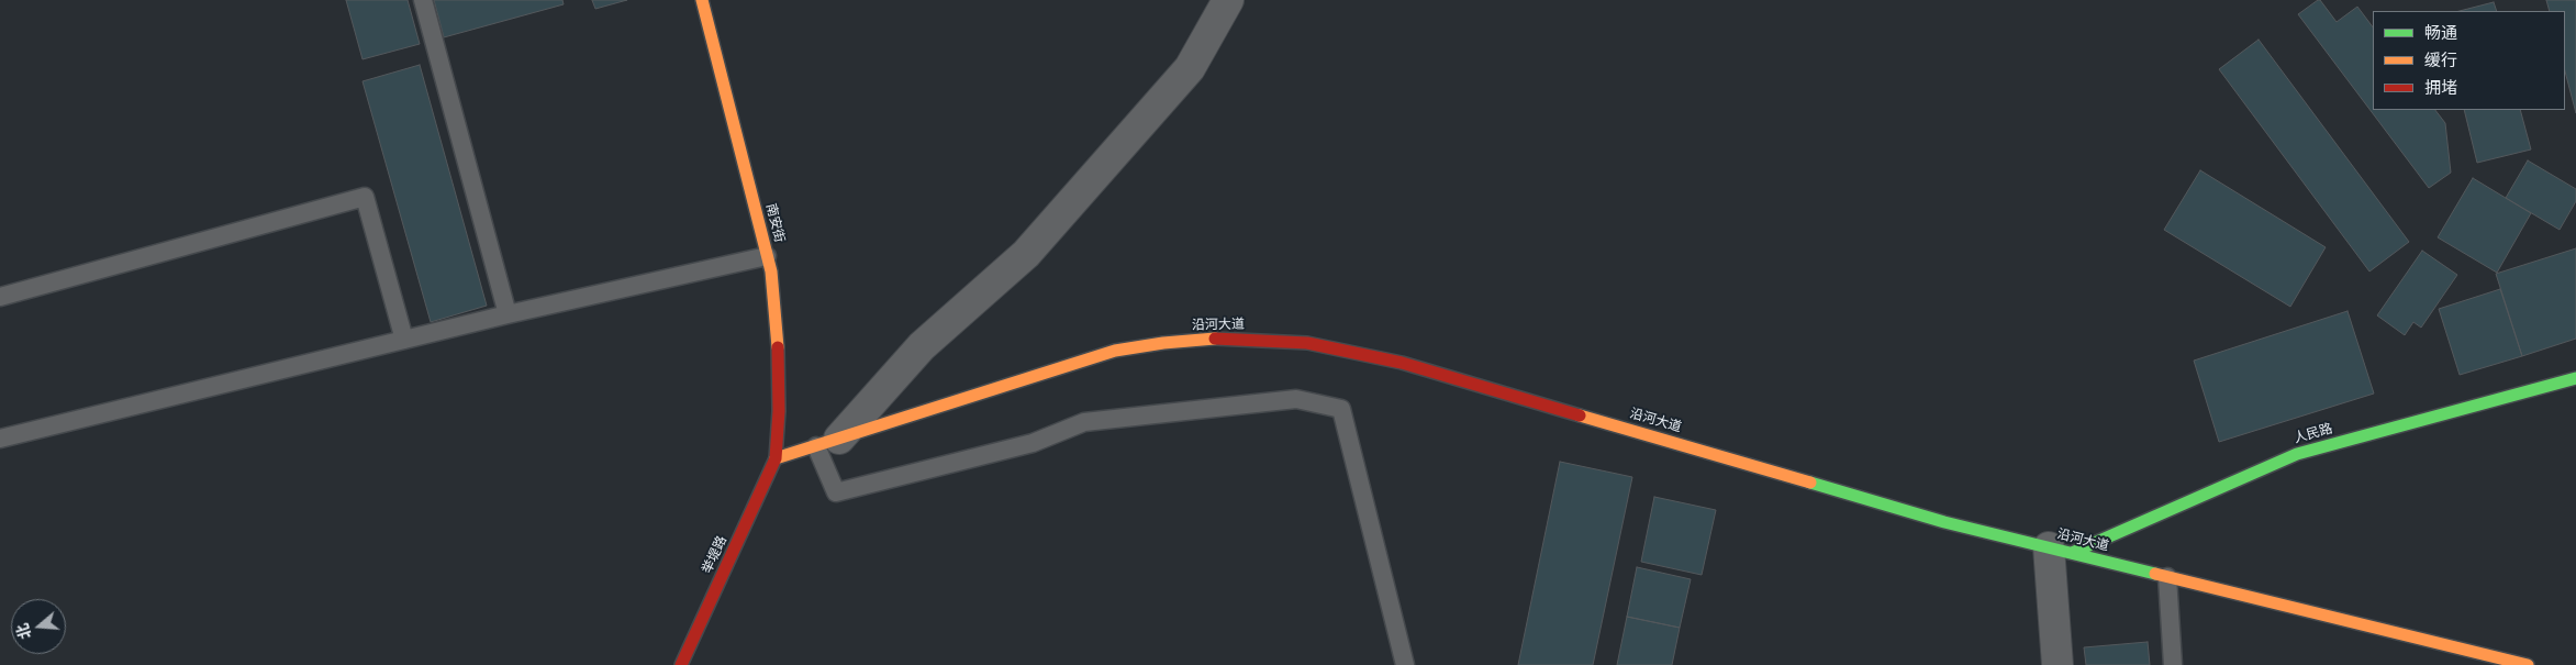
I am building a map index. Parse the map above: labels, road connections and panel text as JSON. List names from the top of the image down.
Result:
{
  "streets": {
    "main road": [
      "南安街",
      "沿河大道",
      "人民路",
      "举堤路"
    ]
  },
  "crossings": [
    ["南安街", "沿河大道"],
    ["南安街", "举堤路"],
    ["沿河大道", "人民路"],
    ["沿河大道", "举堤路"]
  ],
  "legend": ["畅通", "缓行", "拥堵"],
  "north": "left"
}
